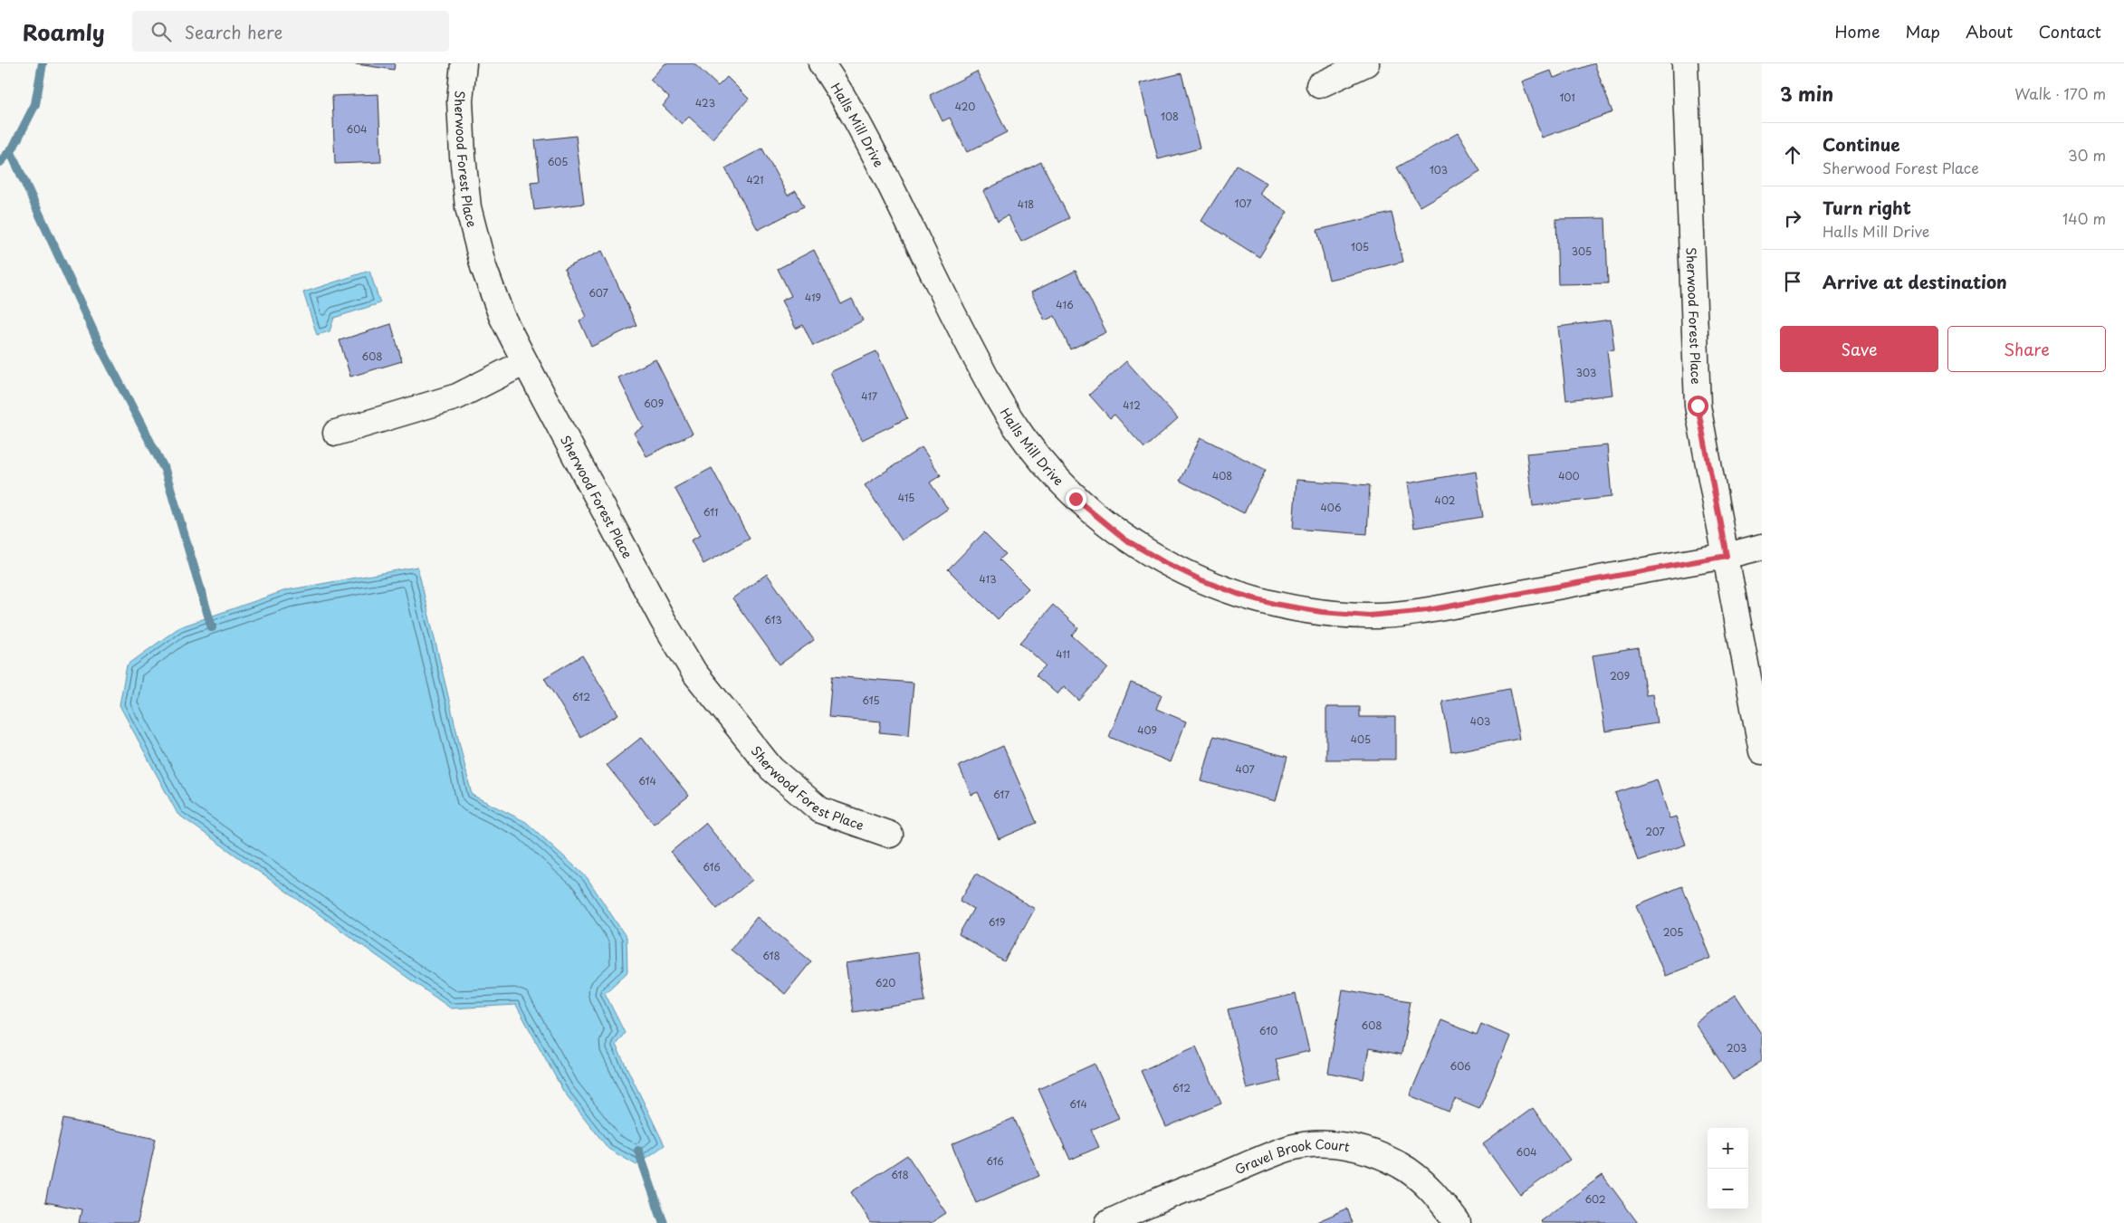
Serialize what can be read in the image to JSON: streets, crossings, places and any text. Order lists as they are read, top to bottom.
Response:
{
  "streets": {
    "street": ["Halls Mill Drive", "Sherwood Forest Place", "Gravel Brook Court"]
  },
  "crossings": [
    ["Halls Mill Drive", "Sherwood Forest Place"]
  ],
  "house_numbers": [
    "101",
    "423",
    "420",
    "108",
    "604",
    "605",
    "103",
    "421",
    "107",
    "418",
    "105",
    "305",
    "607",
    "419",
    "416",
    "608",
    "303",
    "417",
    "609",
    "412",
    "408",
    "400",
    "415",
    "402",
    "406",
    "611",
    "413",
    "613",
    "411",
    "209",
    "612",
    "615",
    "403",
    "409",
    "405",
    "407",
    "614",
    "617",
    "207",
    "616",
    "619",
    "205",
    "618",
    "620",
    "608",
    "610",
    "203",
    "606",
    "612",
    "614",
    "604",
    "616",
    "618",
    "602"
  ],
  "page": {
    "header": "Roamly",
    "search": "Search here",
    "nav": [
      "Home",
      "Map",
      "About",
      "Contact"
    ],
    "heading": ["3 min", "Walk · 170 m"],
    "list": [
      ["Continue", "Sherwood Forest Place", "30 m"],
      ["Turn right", "Halls Mill Drive", "140 m"],
      "Arrive at destination"
    ],
    "buttons": ["Save", "Share"],
    "map_buttons": ["+", "−"]
  }
}
